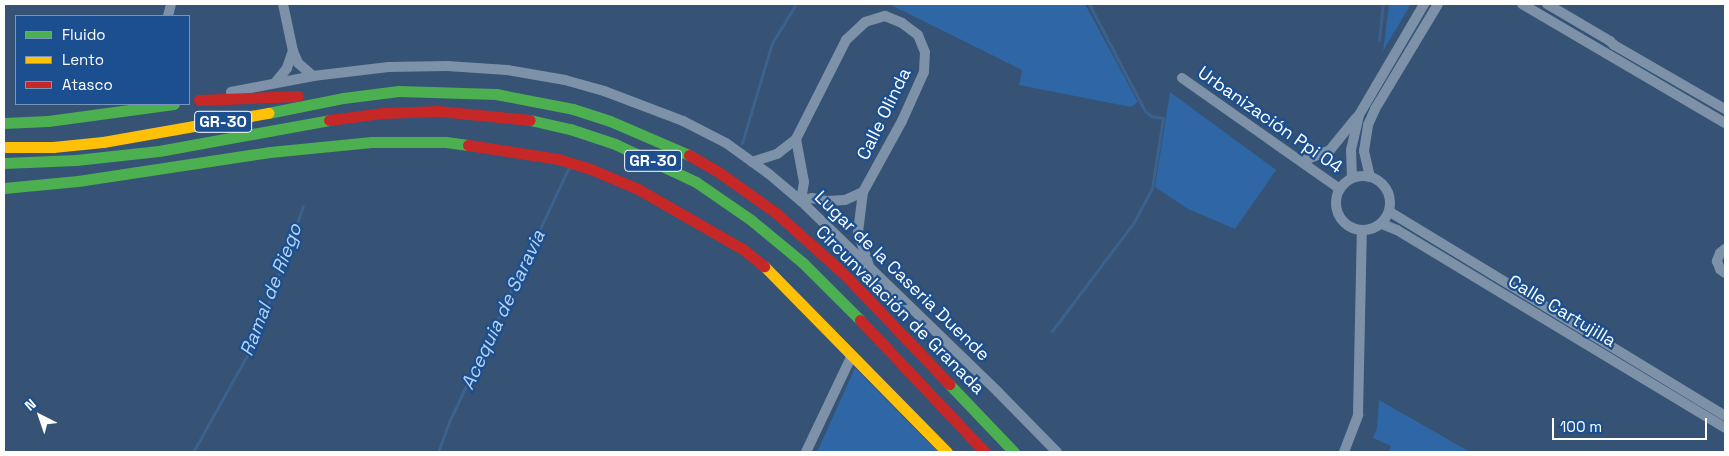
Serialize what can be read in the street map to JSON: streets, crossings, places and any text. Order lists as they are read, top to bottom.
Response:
{
  "streets": {
    "main road": ["GR-30", "Circunvalación de Granada"],
    "street": [
      "Calle Olinda",
      "Urbanización Ppi 04",
      "Lugar de la Caseria Duende",
      "Calle Cartujilla"
    ]
  },
  "crossings": [
    ["Calle Olinda", "Lugar de la Caseria Duende"],
    ["Urbanización Ppi 04", "Calle Cartujilla"]
  ],
  "water": ["Ramal de Riego", "Acequia de Saravia"],
  "legend": ["Fluido", "Lento", "Atasco"],
  "scale_bar": "100 m",
  "north": "top left"
}
